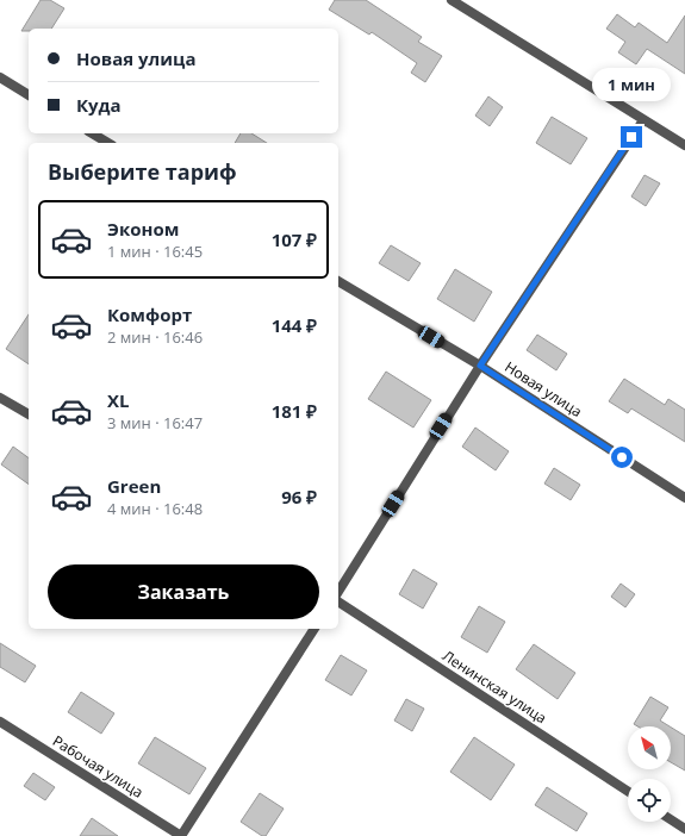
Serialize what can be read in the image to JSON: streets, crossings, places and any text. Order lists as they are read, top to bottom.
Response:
{
  "streets": {
    "street": ["Новая улица", "Ленинская улица", "Рабочая улица"]
  },
  "north": "top left",
  "page": {
    "banner": ["Новая улица", "Куда"],
    "bubble": "1 мин",
    "heading": "Выберите тариф",
    "list": [
      {
        "name": "Эконом",
        "note": "1 мин · 16:45",
        "value": "107 ₽"
      },
      {
        "name": "Комфорт",
        "note": "2 мин · 16:46",
        "value": "144 ₽"
      },
      {
        "name": "XL",
        "note": "3 мин · 16:47",
        "value": "181 ₽"
      },
      {
        "name": "Green",
        "note": "4 мин · 16:48",
        "value": "96 ₽"
      }
    ],
    "buttons": "Заказать"
  }
}
